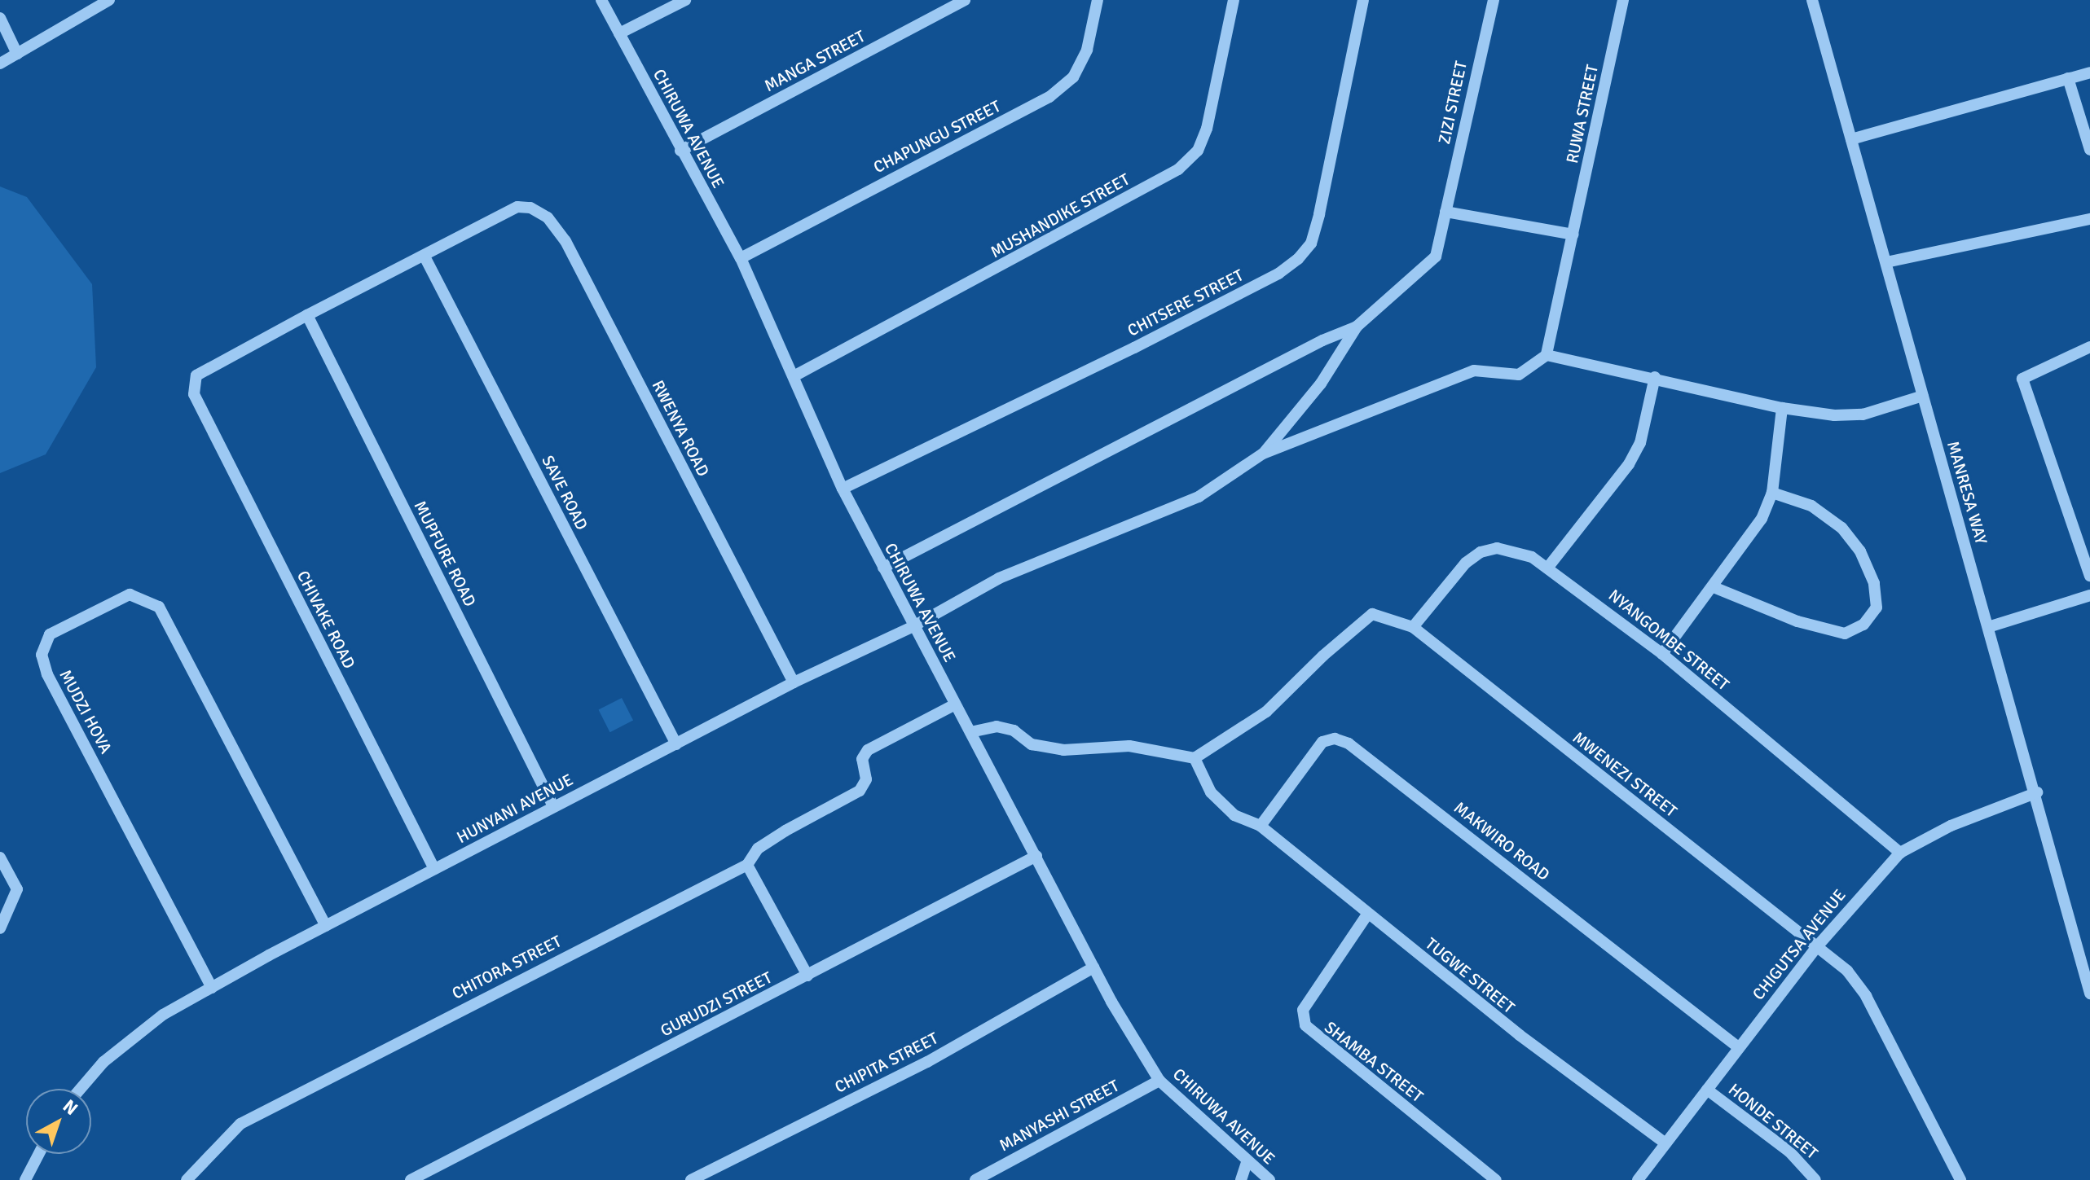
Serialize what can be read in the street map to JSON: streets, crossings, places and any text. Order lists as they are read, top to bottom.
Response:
{
  "streets": {
    "street": [
      "MANGA STREET",
      "ZIZI STREET",
      "RUWA STREET",
      "CHIRUWA AVENUE",
      "CHAPUNGU STREET",
      "MUSHANDIKE STREET",
      "CHITSERE STREET",
      "RWENYA ROAD",
      "SAVE ROAD",
      "MANRESA WAY",
      "MUPFURE ROAD",
      "CHIVAKE ROAD",
      "NYANGOMBE STREET",
      "MUDZI HOVA",
      "MWENEZI STREET",
      "HUNYANI AVENUE",
      "MAKWIRO ROAD",
      "CHIGUTSA AVENUE",
      "CHITORA STREET",
      "TUGWE STREET",
      "GURUDZI STREET",
      "SHAMBA STREET",
      "CHIPITA STREET",
      "MANYASHI STREET",
      "HONDE STREET"
    ]
  },
  "crossings": [
    ["MANGA STREET", "CHIRUWA AVENUE"],
    ["CHIRUWA AVENUE", "CHAPUNGU STREET"],
    ["CHIRUWA AVENUE", "MUSHANDIKE STREET"],
    ["CHIRUWA AVENUE", "CHITSERE STREET"],
    ["CHIRUWA AVENUE", "HUNYANI AVENUE"],
    ["CHIRUWA AVENUE", "GURUDZI STREET"],
    ["CHIRUWA AVENUE", "CHIPITA STREET"],
    ["CHIRUWA AVENUE", "MANYASHI STREET"],
    ["RWENYA ROAD", "SAVE ROAD"],
    ["RWENYA ROAD", "HUNYANI AVENUE"],
    ["SAVE ROAD", "HUNYANI AVENUE"],
    ["MANRESA WAY", "CHIGUTSA AVENUE"],
    ["MUPFURE ROAD", "CHIVAKE ROAD"],
    ["MUPFURE ROAD", "HUNYANI AVENUE"],
    ["CHIVAKE ROAD", "HUNYANI AVENUE"],
    ["NYANGOMBE STREET", "MWENEZI STREET"],
    ["NYANGOMBE STREET", "CHIGUTSA AVENUE"],
    ["MUDZI HOVA", "HUNYANI AVENUE"],
    ["MWENEZI STREET", "CHIGUTSA AVENUE"],
    ["MAKWIRO ROAD", "CHIGUTSA AVENUE"],
    ["MAKWIRO ROAD", "TUGWE STREET"],
    ["CHIGUTSA AVENUE", "TUGWE STREET"],
    ["CHIGUTSA AVENUE", "HONDE STREET"],
    ["TUGWE STREET", "SHAMBA STREET"]
  ],
  "north": "top right"
}
